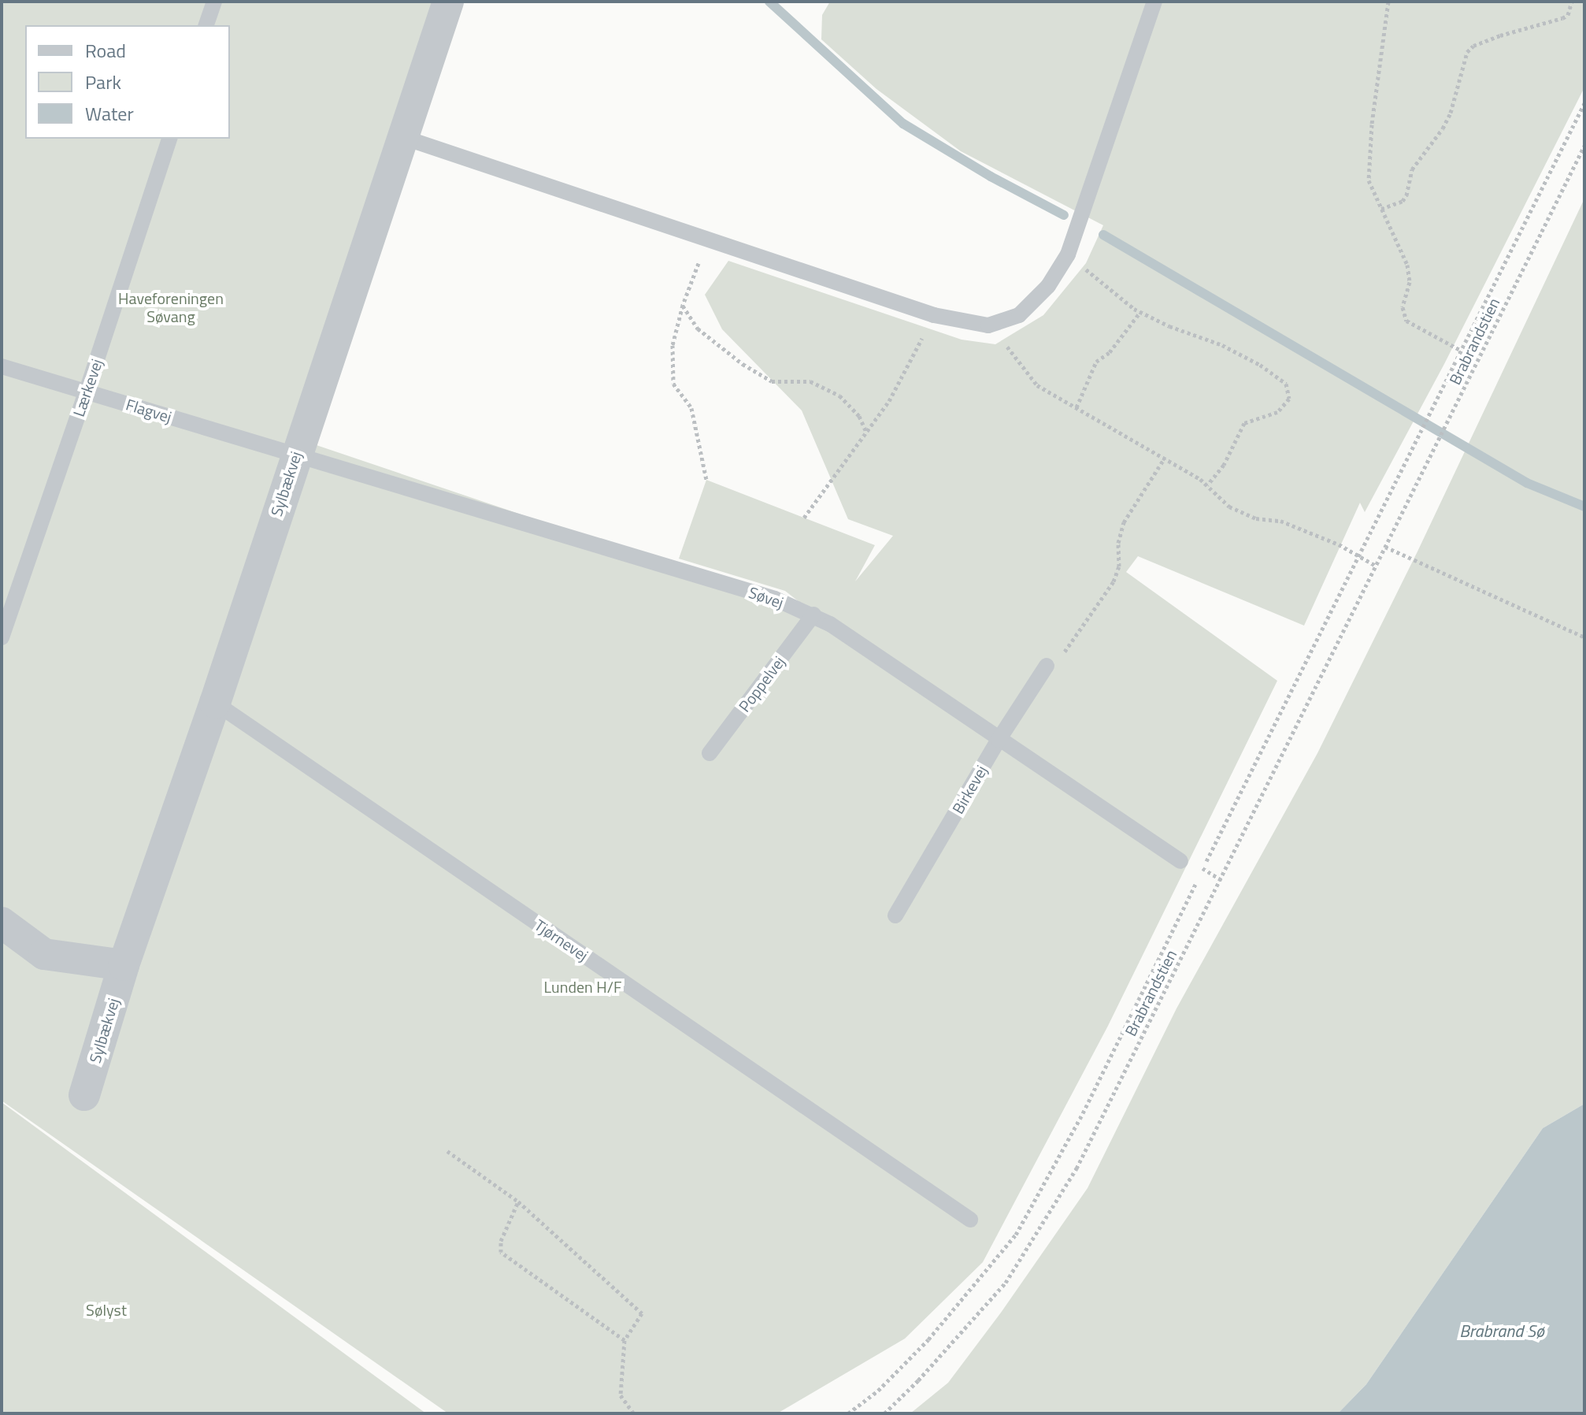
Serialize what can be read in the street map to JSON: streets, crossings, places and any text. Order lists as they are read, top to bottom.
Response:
{
  "streets": {
    "street": ["Sylbækvej"],
    "lane": [
      "Lærkevej",
      "Flagvej",
      "Søvej",
      "Poppelvej",
      "Birkevej",
      "Tjørnevej"
    ],
    "path": ["Brabrandstien"]
  },
  "crossings": [
    ["Lærkevej", "Flagvej"],
    ["Flagvej", "Sylbækvej"],
    ["Flagvej", "Søvej"],
    ["Sylbækvej", "Søvej"],
    ["Sylbækvej", "Tjørnevej"],
    ["Søvej", "Poppelvej"],
    ["Søvej", "Birkevej"]
  ],
  "water": ["Brabrand Sø"],
  "parks": ["Haveforeningen Søvang", "Lunden H/F", "Sølyst"],
  "legend": ["Road", "Park", "Water"]
}
